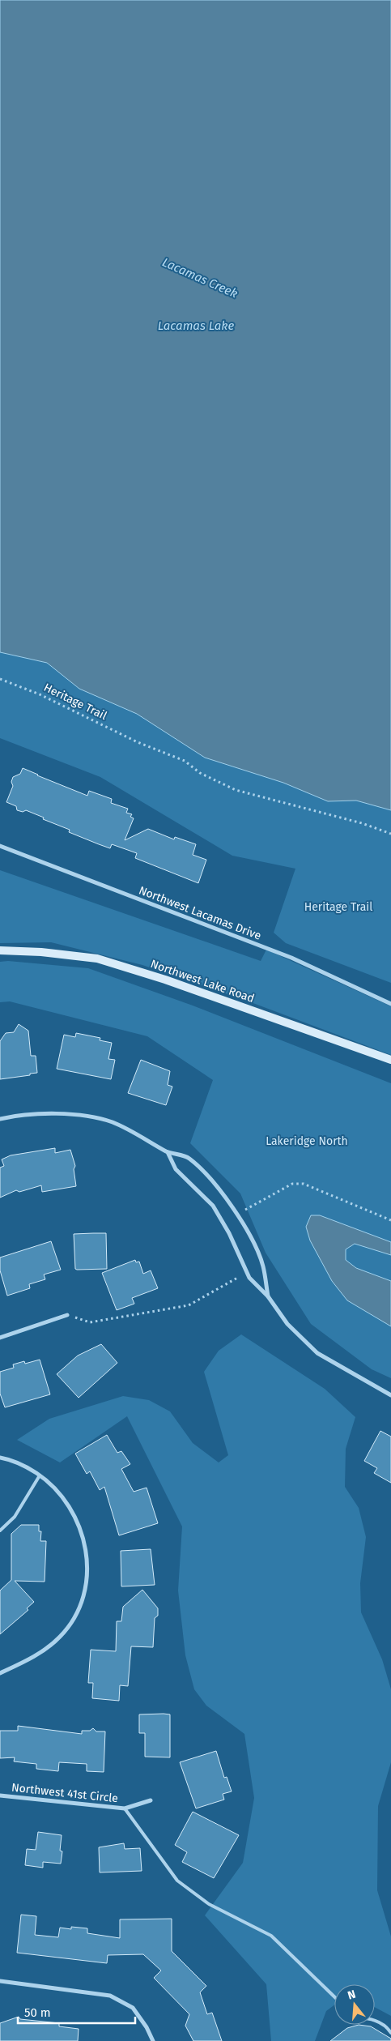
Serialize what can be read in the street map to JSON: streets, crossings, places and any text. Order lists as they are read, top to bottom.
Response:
{
  "streets": {
    "main road": ["Northwest Lake Road"],
    "street": ["Northwest Lacamas Drive", "Northwest 41st Circle"],
    "path": ["Heritage Trail"]
  },
  "water": ["Lacamas Creek", "Lacamas Lake"],
  "parks": ["Heritage Trail", "Lakeridge North"],
  "scale_bar": "50 m",
  "north": "top"
}
